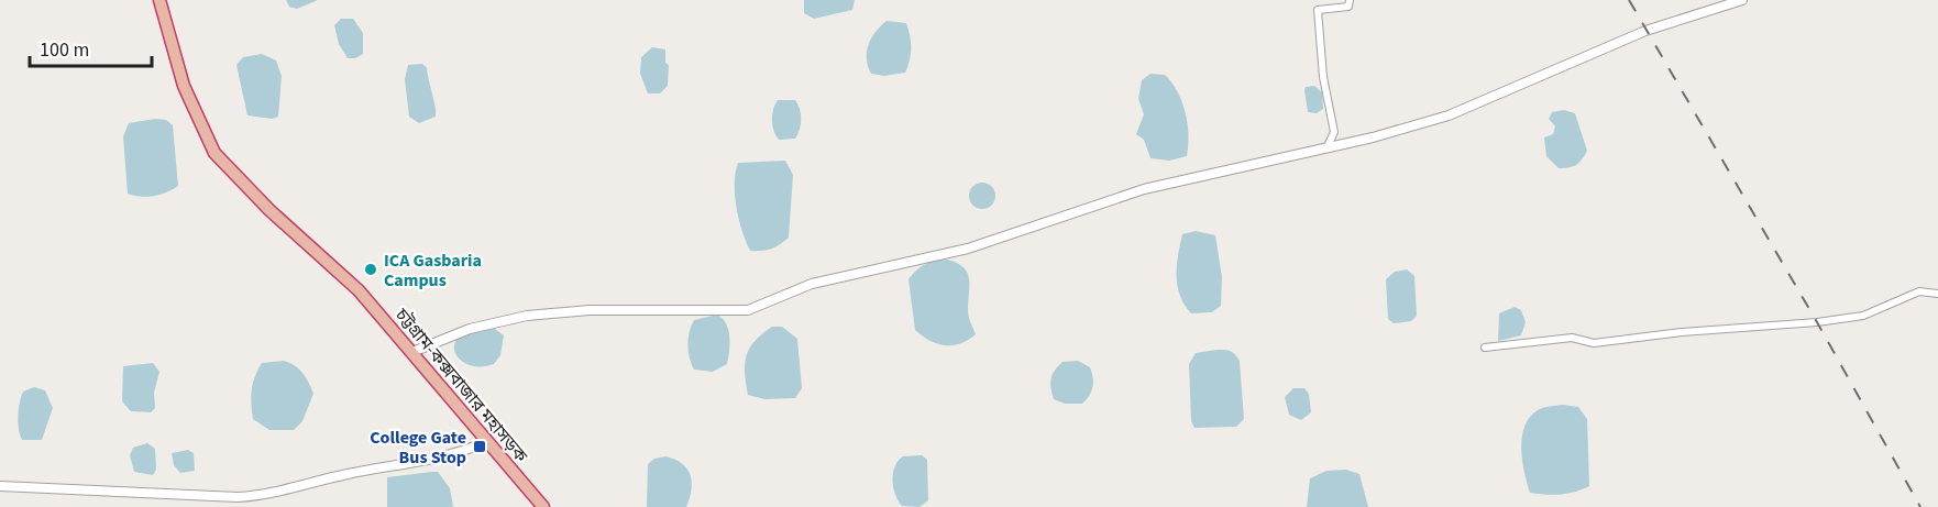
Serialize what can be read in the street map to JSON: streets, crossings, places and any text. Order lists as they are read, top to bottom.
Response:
{
  "streets": {
    "highway": ["চট্টগ্রাম-কক্সবাজার মহাসড়ক"]
  },
  "places": {
    "other": ["ICA Gasbaria Campus"],
    "transit": ["College Gate Bus Stop"]
  },
  "scale_bar": "100 m"
}
